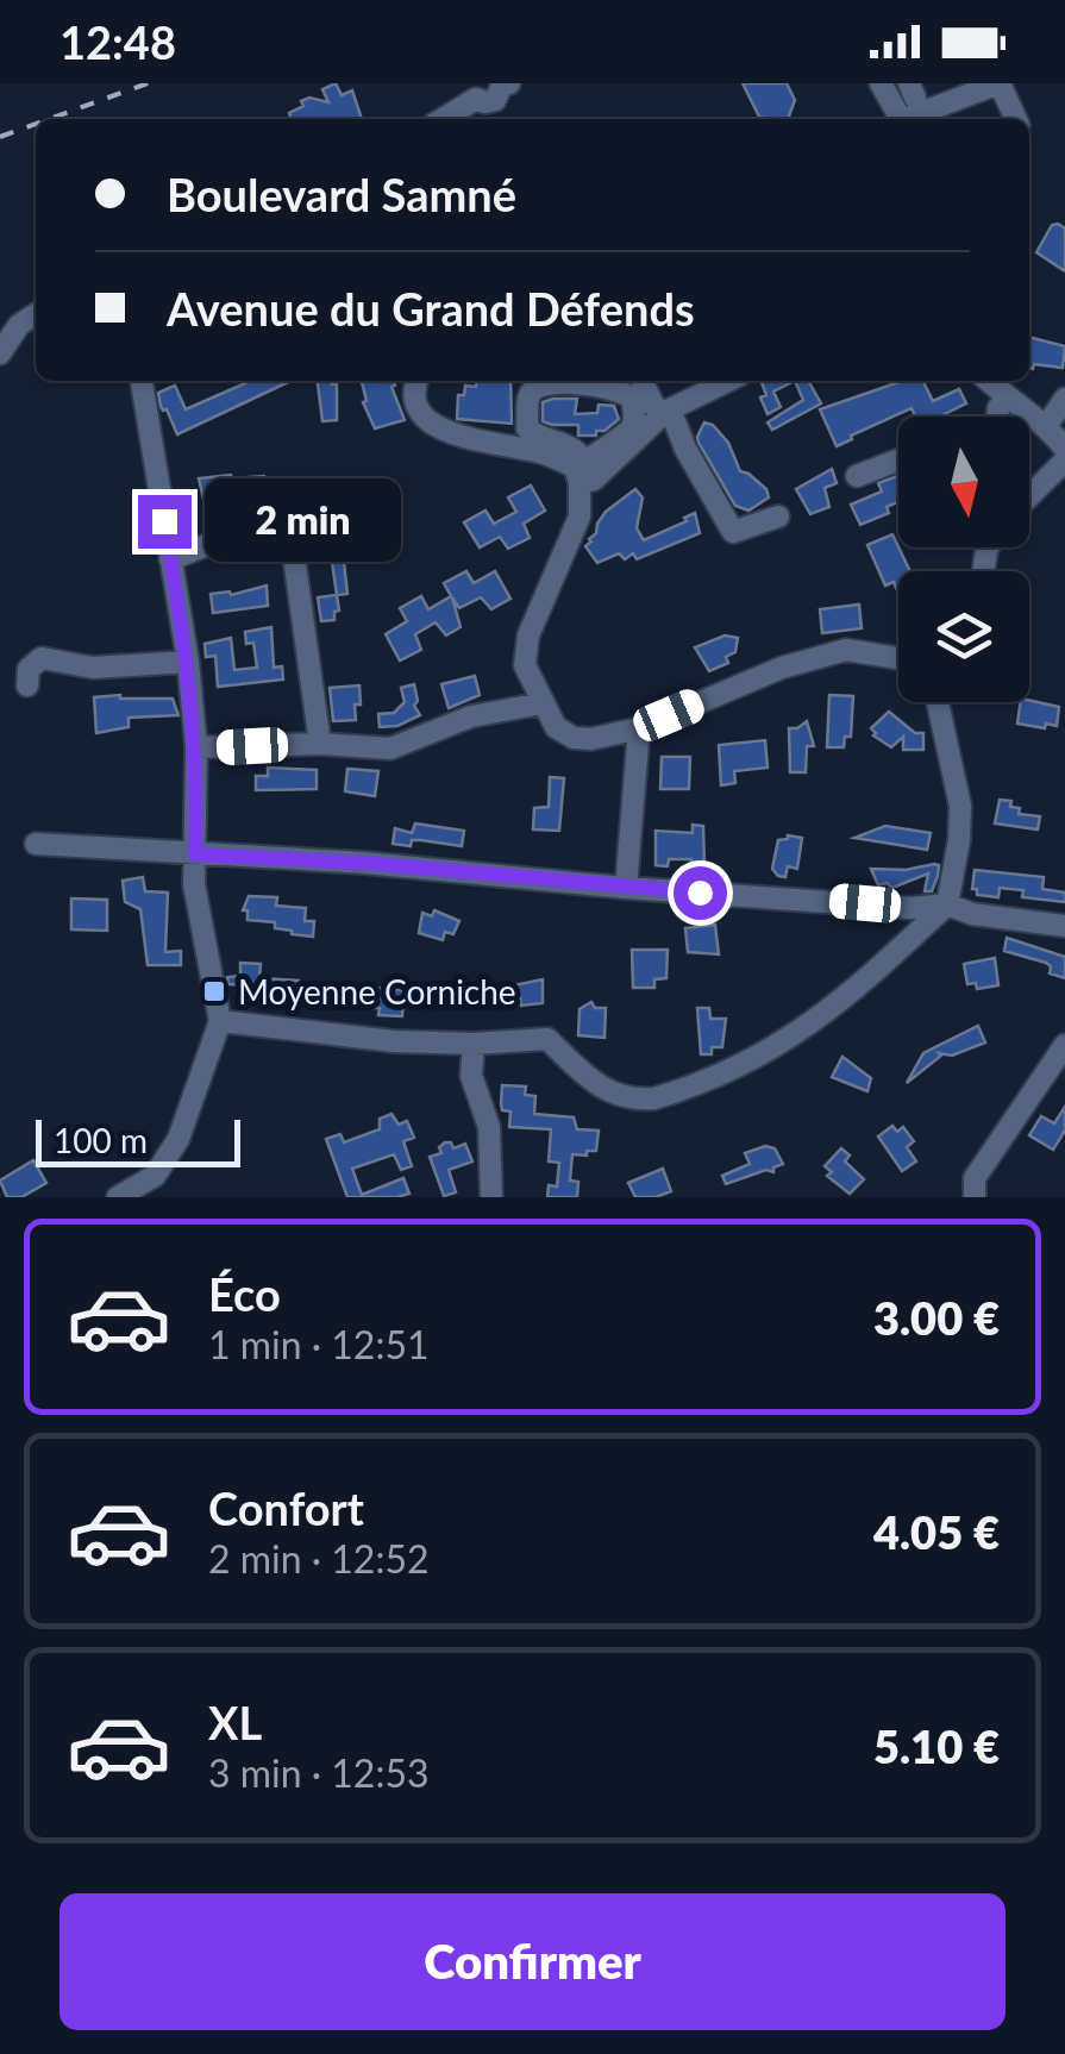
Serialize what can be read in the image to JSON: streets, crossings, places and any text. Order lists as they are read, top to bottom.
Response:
{
  "places": {
    "transit": ["Moyenne Corniche"]
  },
  "scale_bar": "100 m",
  "north": "bottom",
  "page": {
    "status": "12:48",
    "banner": ["Boulevard Samné", "Avenue du Grand Défends"],
    "bubble": "2 min",
    "scale": "100 m",
    "list": [
      {
        "name": "Éco",
        "note": "1 min · 12:51",
        "value": "3.00 €"
      },
      {
        "name": "Confort",
        "note": "2 min · 12:52",
        "value": "4.05 €"
      },
      {
        "name": "XL",
        "note": "3 min · 12:53",
        "value": "5.10 €"
      }
    ],
    "buttons": "Confirmer"
  }
}
